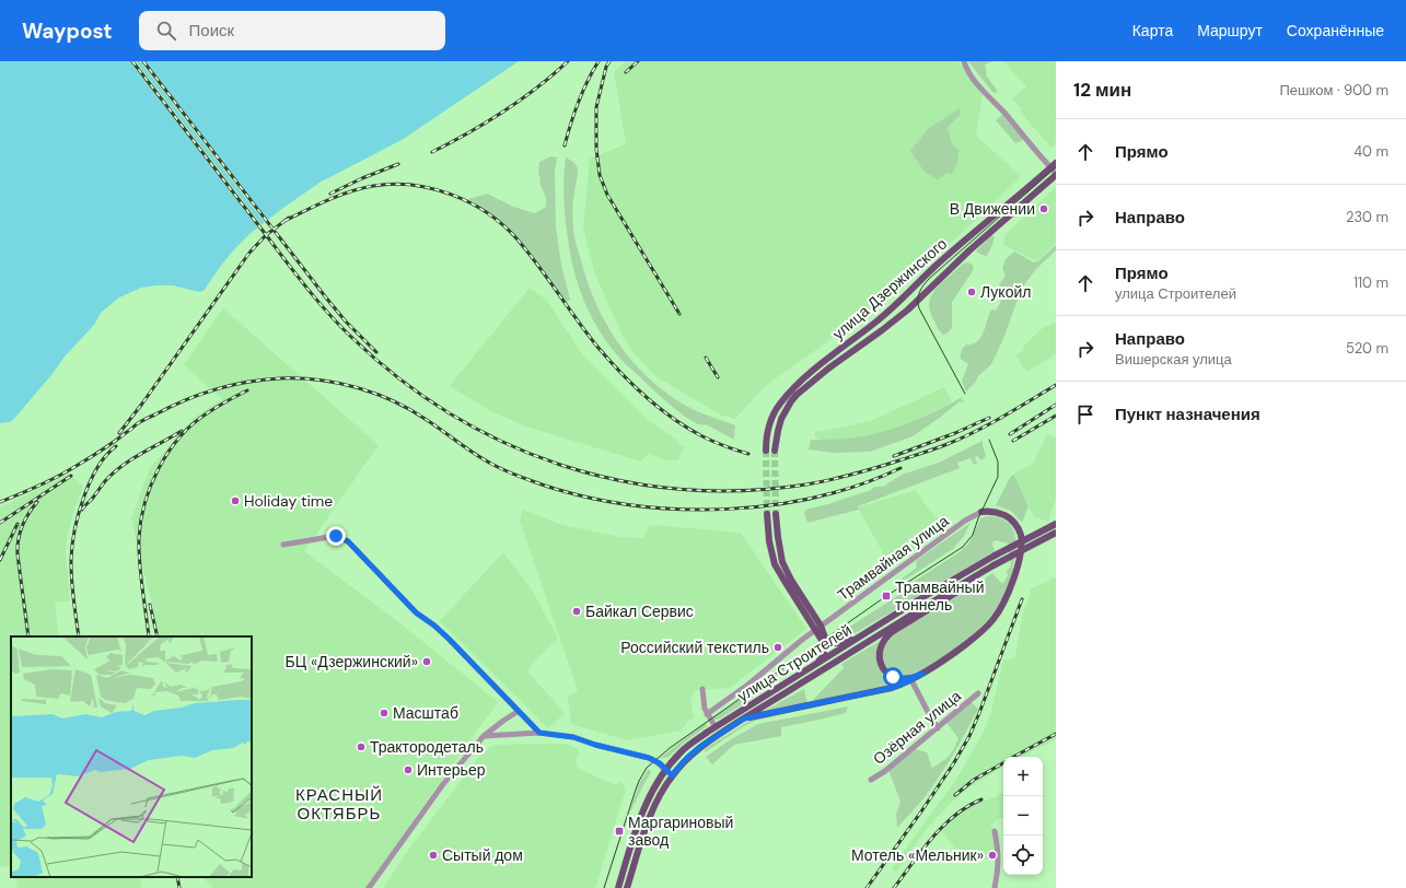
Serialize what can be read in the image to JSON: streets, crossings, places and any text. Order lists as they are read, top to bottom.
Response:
{
  "streets": {
    "main road": ["улица Дзержинского", "улица Строителей"],
    "street": ["Трамвайная улица", "Озёрная улица"]
  },
  "districts": ["КРАСНЫЙ ОКТЯБРЬ"],
  "places": {
    "other": [
      "В Движении",
      "Лукойл",
      "Holiday time",
      "Байкал Сервис",
      "Российский текстиль",
      "БЦ «Дзержинский»",
      "Масштаб",
      "Трактородеталь",
      "Интерьер",
      "Сытый дом",
      "Мотель «Мельник»"
    ],
    "transit": ["Трамвайный тоннель", "Маргариновый завод"]
  },
  "page": {
    "header": "Waypost",
    "search": "Поиск",
    "nav": ["Карта", "Маршрут", "Сохранённые"],
    "heading": ["12 мин", "Пешком · 900 m"],
    "list": [
      ["Прямо", "40 m"],
      ["Направо", "230 m"],
      ["Прямо", "улица Строителей", "110 m"],
      ["Направо", "Вишерская улица", "520 m"],
      "Пункт назначения"
    ],
    "map_buttons": ["+", "−"]
  }
}
